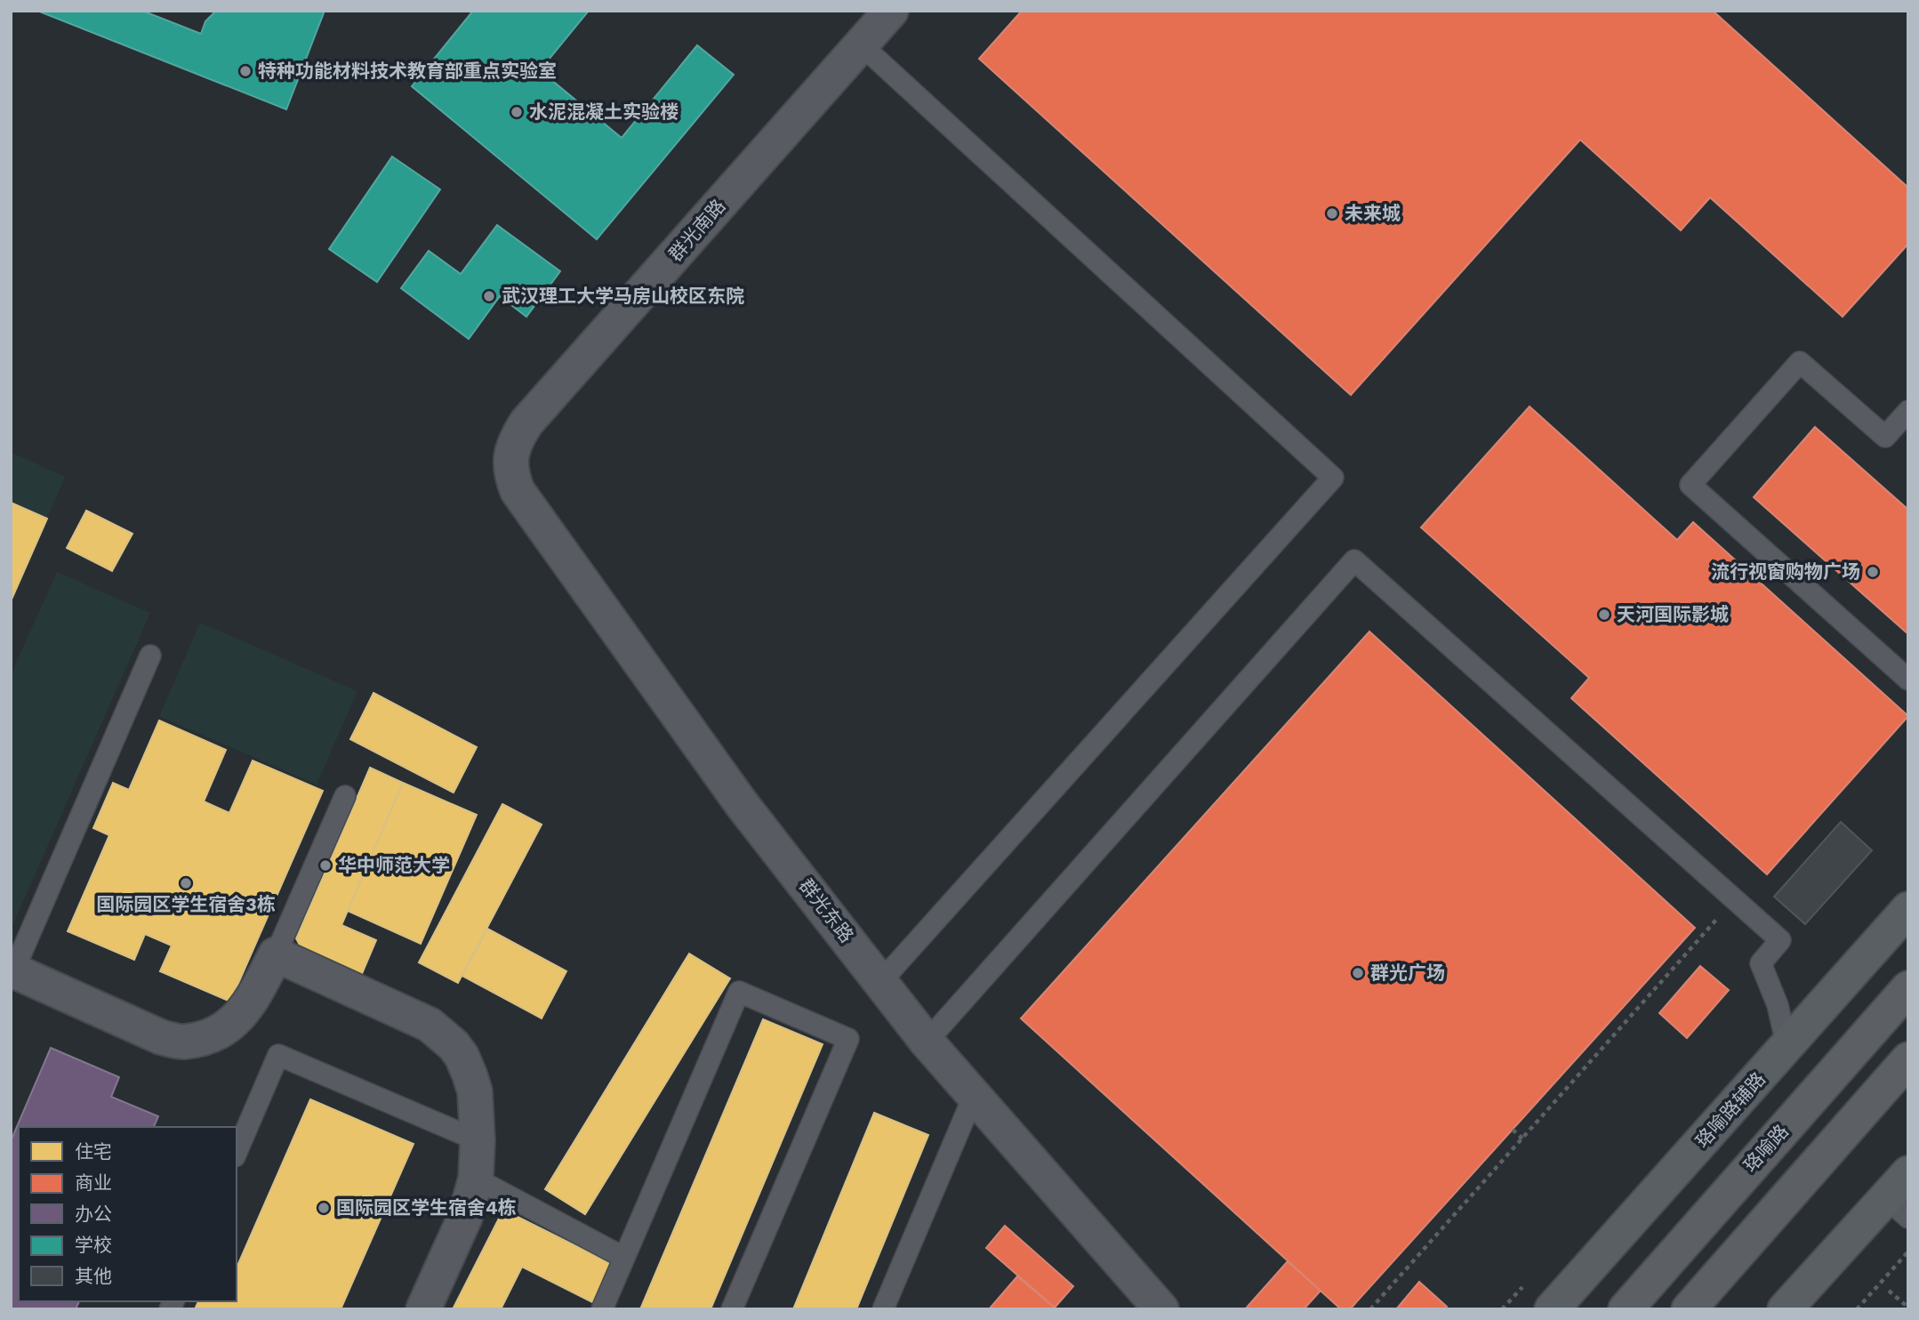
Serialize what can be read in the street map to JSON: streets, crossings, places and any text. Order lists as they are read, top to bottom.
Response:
{
  "streets": {
    "highway": ["珞喻路"],
    "main road": ["珞喻路辅路"],
    "street": ["群光南路", "群光东路"]
  },
  "crossings": [
    ["群光南路", "群光东路"]
  ],
  "places": [
    "特种功能材料技术教育部重点实验室",
    "水泥混凝土实验楼",
    "未来城",
    "武汉理工大学马房山校区东院",
    "流行视窗购物广场",
    "天河国际影城",
    "华中师范大学",
    "国际园区学生宿舍3栋",
    "群光广场",
    "国际园区学生宿舍4栋"
  ],
  "legend": [
    "住宅",
    "商业",
    "办公",
    "学校",
    "其他"
  ]
}
